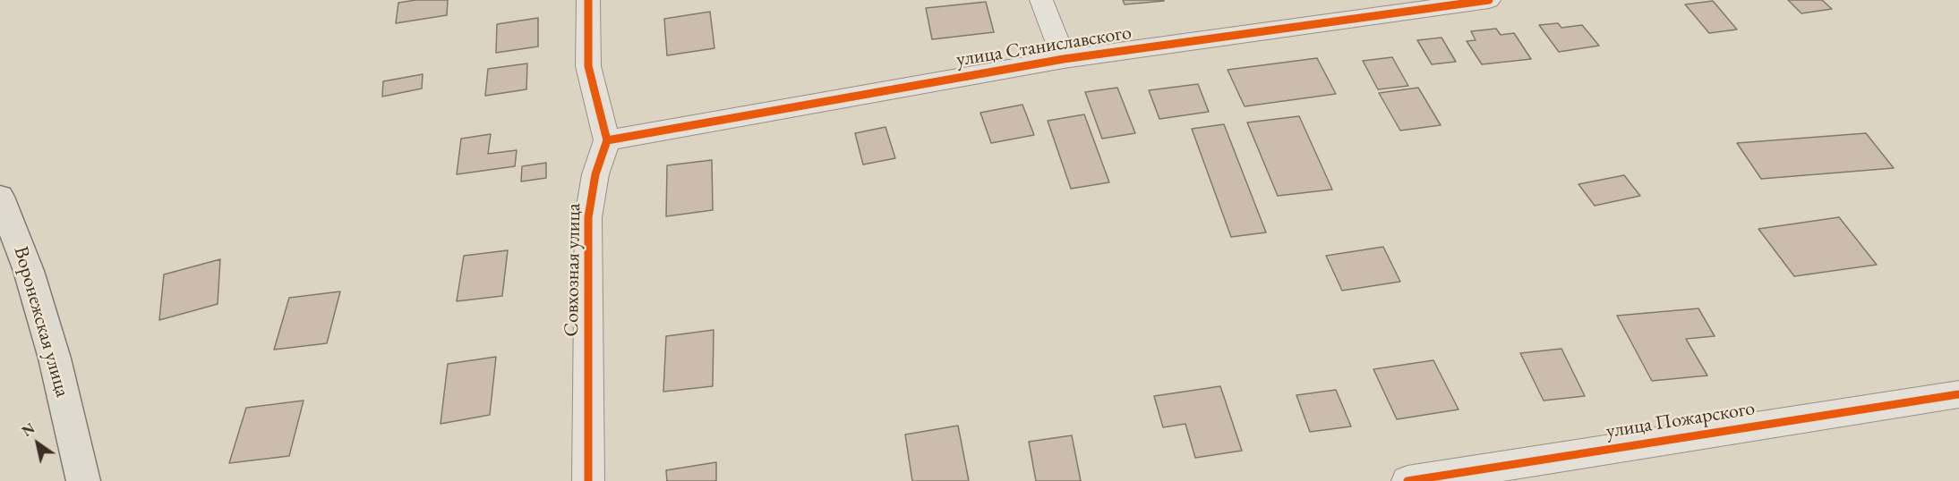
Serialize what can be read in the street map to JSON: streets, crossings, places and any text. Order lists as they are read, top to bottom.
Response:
{
  "streets": {
    "highway": ["Воронежская улица"],
    "street": ["улица Станиславского", "Совхозная улица", "улица Пожарского"]
  },
  "crossings": [
    ["улица Станиславского", "Совхозная улица"]
  ],
  "north": "top left"
}
